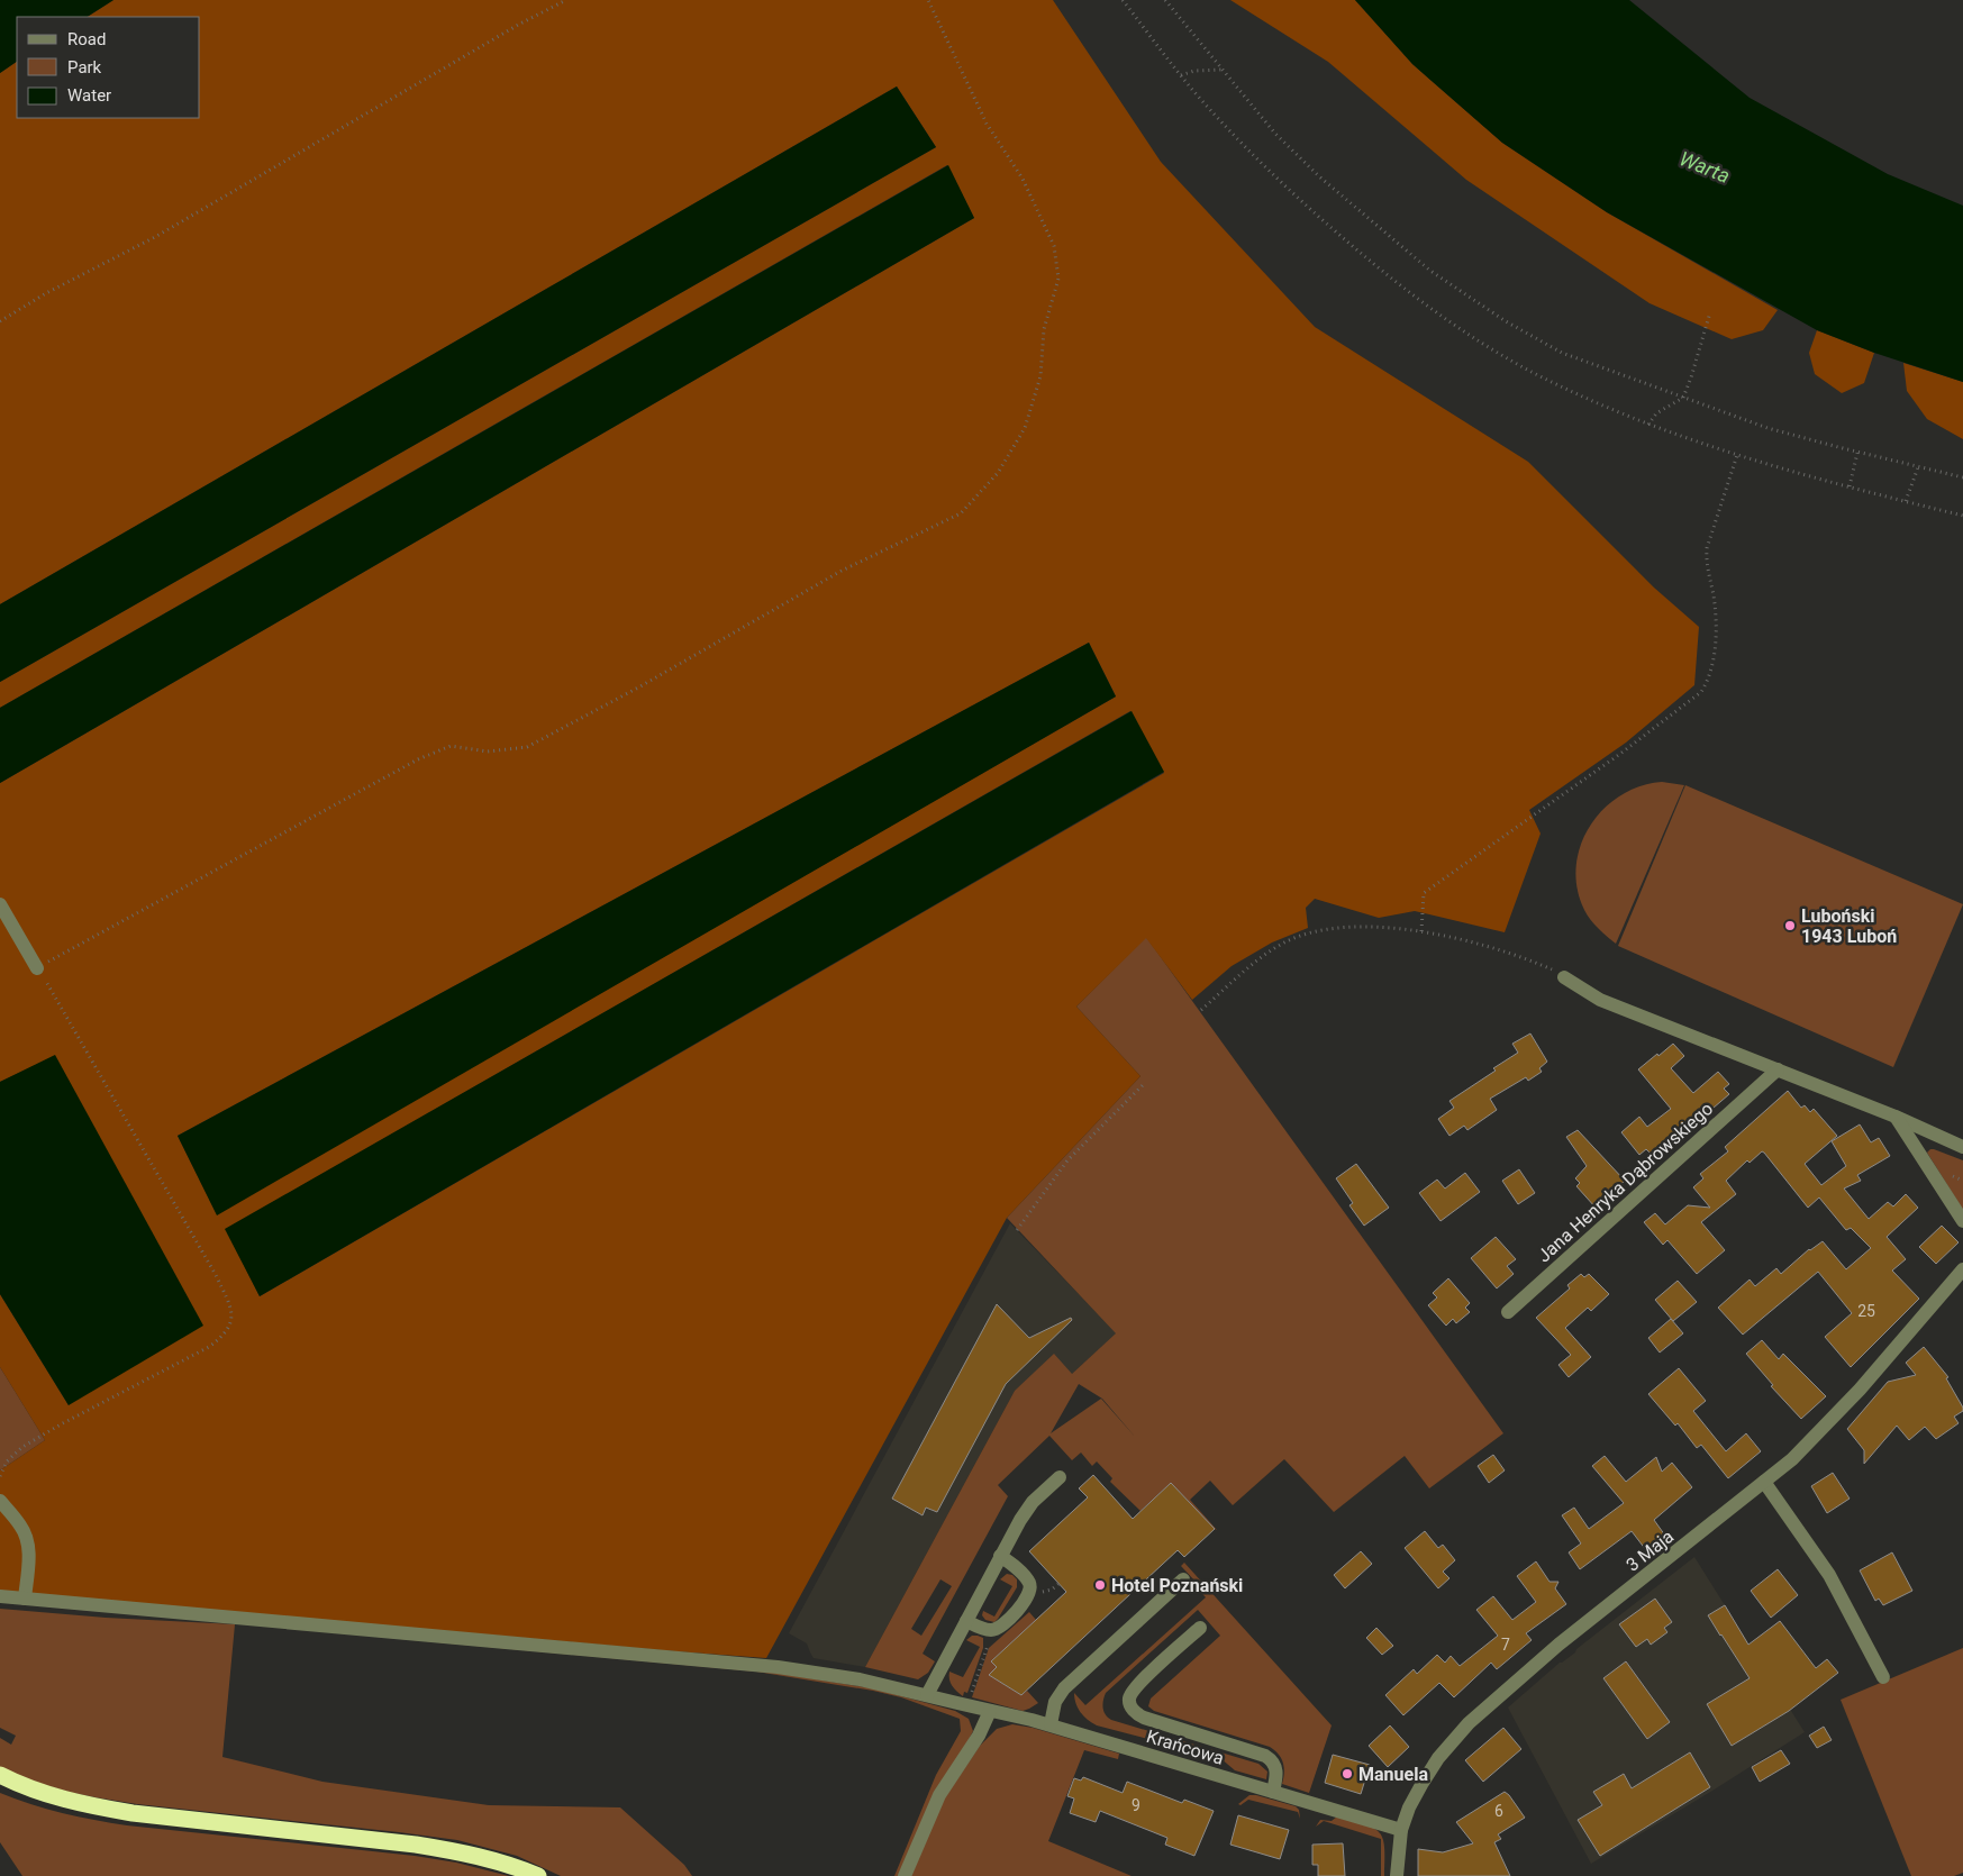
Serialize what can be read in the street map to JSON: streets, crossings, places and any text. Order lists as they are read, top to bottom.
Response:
{
  "streets": {
    "street": ["Jana Henryka Dąbrowskiego", "3 Maja", "Krańcowa"]
  },
  "crossings": [
    ["3 Maja", "Krańcowa"]
  ],
  "water": ["Warta"],
  "places": ["Luboński 1943 Luboń", "Hotel Poznański", "Manuela"],
  "house_numbers": [
    "25",
    "7",
    "9",
    "6"
  ],
  "legend": ["Road", "Park", "Water"]
}
